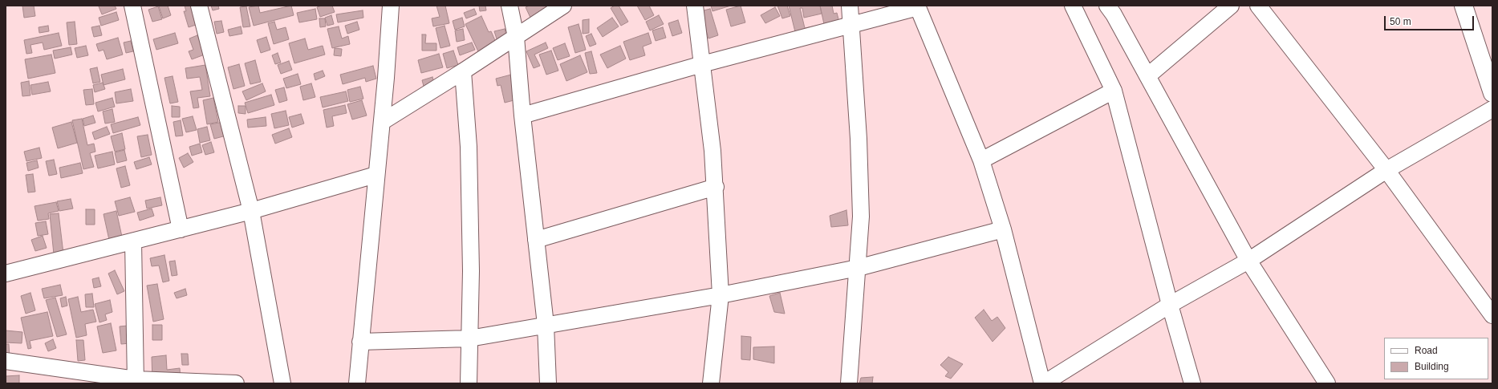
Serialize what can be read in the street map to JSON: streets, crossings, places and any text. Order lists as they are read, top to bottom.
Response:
{
  "legend": ["Road", "Building"],
  "scale_bar": "50 m"
}
